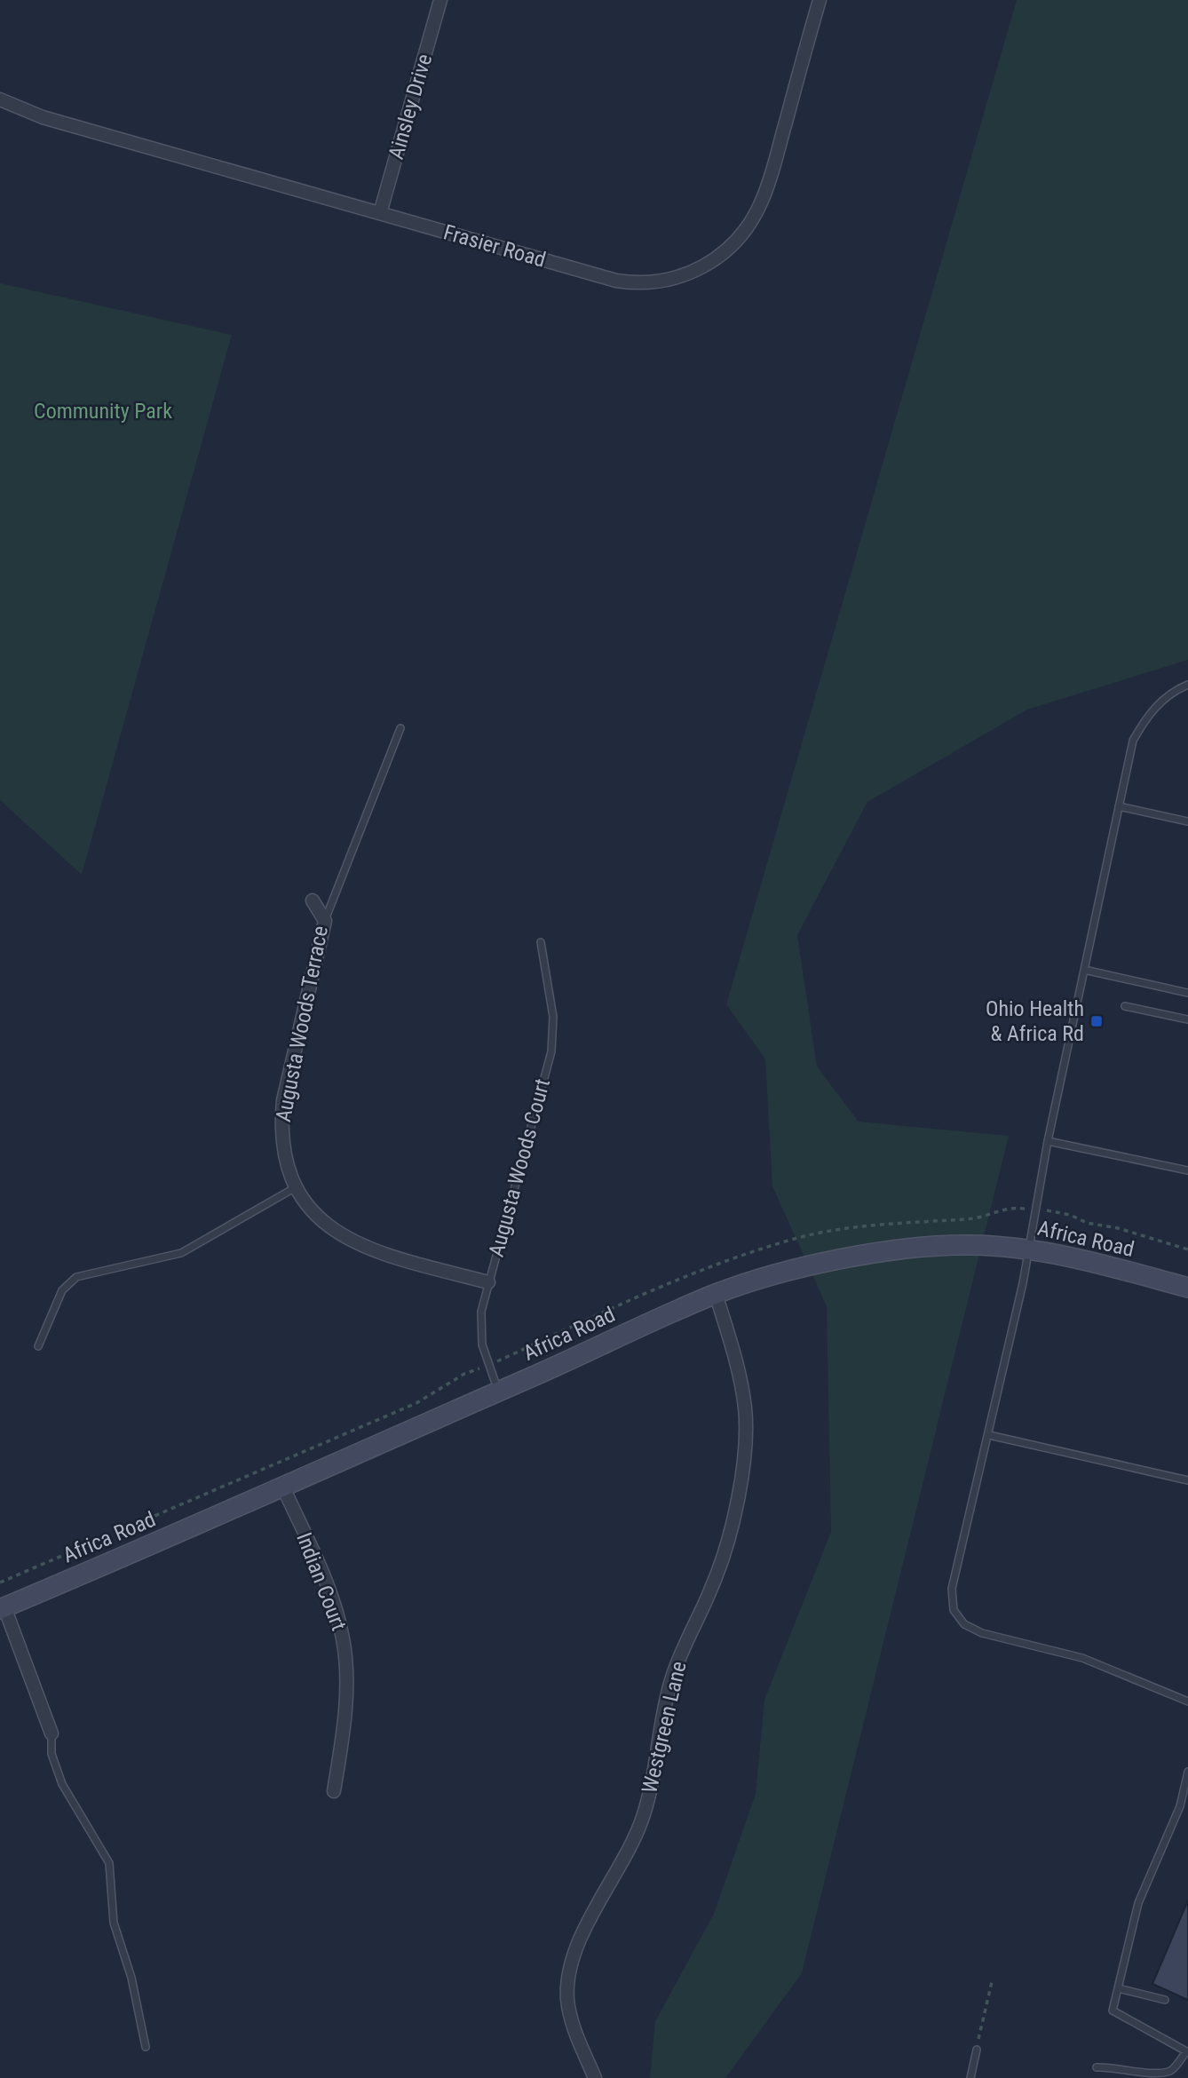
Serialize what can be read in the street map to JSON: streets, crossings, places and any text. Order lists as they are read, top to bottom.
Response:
{
  "streets": {
    "street": [
      "Ainsley Drive",
      "Frasier Road",
      "Augusta Woods Terrace",
      "Africa Road",
      "Indian Court",
      "Westgreen Lane"
    ],
    "lane": ["Augusta Woods Court"]
  },
  "crossings": [
    ["Ainsley Drive", "Frasier Road"],
    ["Augusta Woods Terrace", "Augusta Woods Court"],
    ["Augusta Woods Court", "Africa Road"],
    ["Africa Road", "Indian Court"],
    ["Africa Road", "Westgreen Lane"]
  ],
  "parks": ["Community Park"],
  "places": {
    "transit": ["Ohio Health & Africa Rd"]
  }
}
